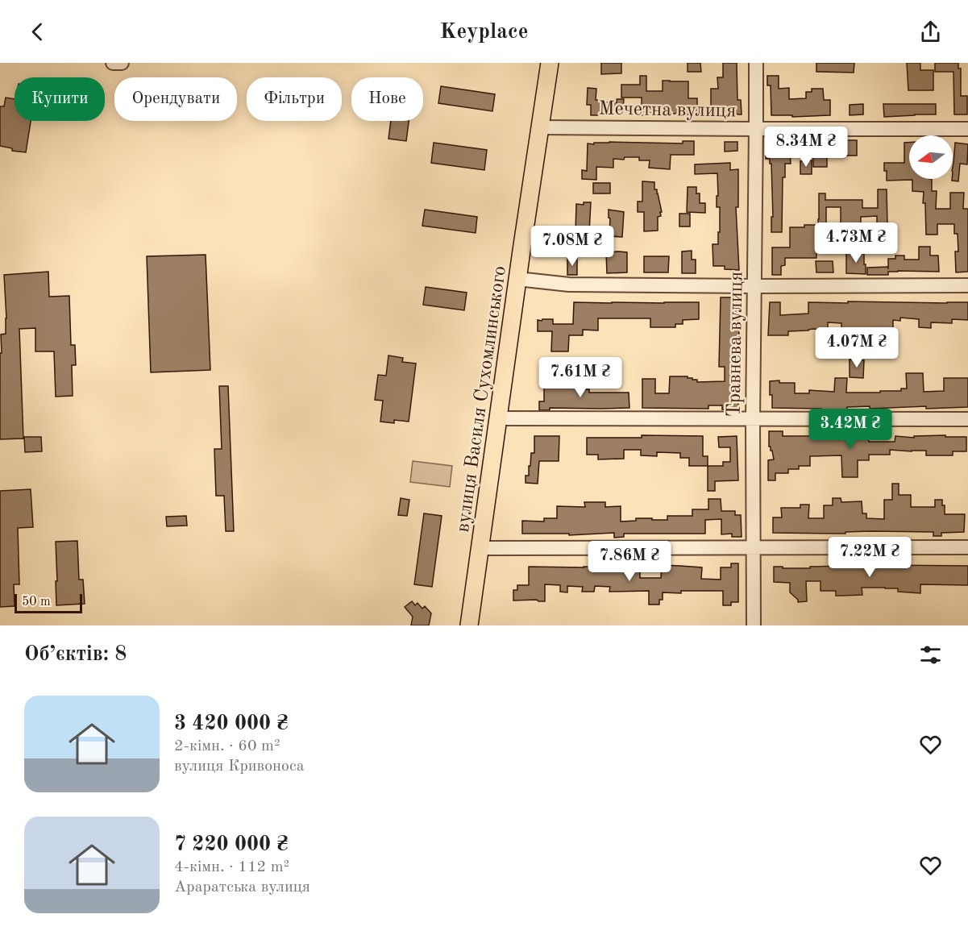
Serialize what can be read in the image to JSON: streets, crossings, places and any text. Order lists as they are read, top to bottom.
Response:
{
  "streets": {
    "main road": ["вулиця Василя Сухомлинського"],
    "street": ["Мечетна вулиця", "Травнева вулиця"]
  },
  "crossings": [
    ["Мечетна вулиця", "Травнева вулиця"],
    ["Мечетна вулиця", "вулиця Василя Сухомлинського"]
  ],
  "scale_bar": "50 m",
  "north": "left",
  "page": {
    "header": "Keyplace",
    "chip": [
      "Купити",
      "Орендувати",
      "Фільтри",
      "Нове"
    ],
    "price": [
      "8.34M ₴",
      "4.73M ₴",
      "7.08M ₴",
      "4.07M ₴",
      "7.61M ₴",
      "3.42M ₴",
      "7.22M ₴",
      "7.86M ₴"
    ],
    "scale": "50 m",
    "heading": "Об’єктів: 8",
    "list": [
      {
        "name": "3 420 000 ₴",
        "note": "2-кімн. · 60 m² · вулиця Кривоноса"
      },
      {
        "name": "7 220 000 ₴",
        "note": "4-кімн. · 112 m² · Араратська вулиця"
      }
    ]
  }
}
